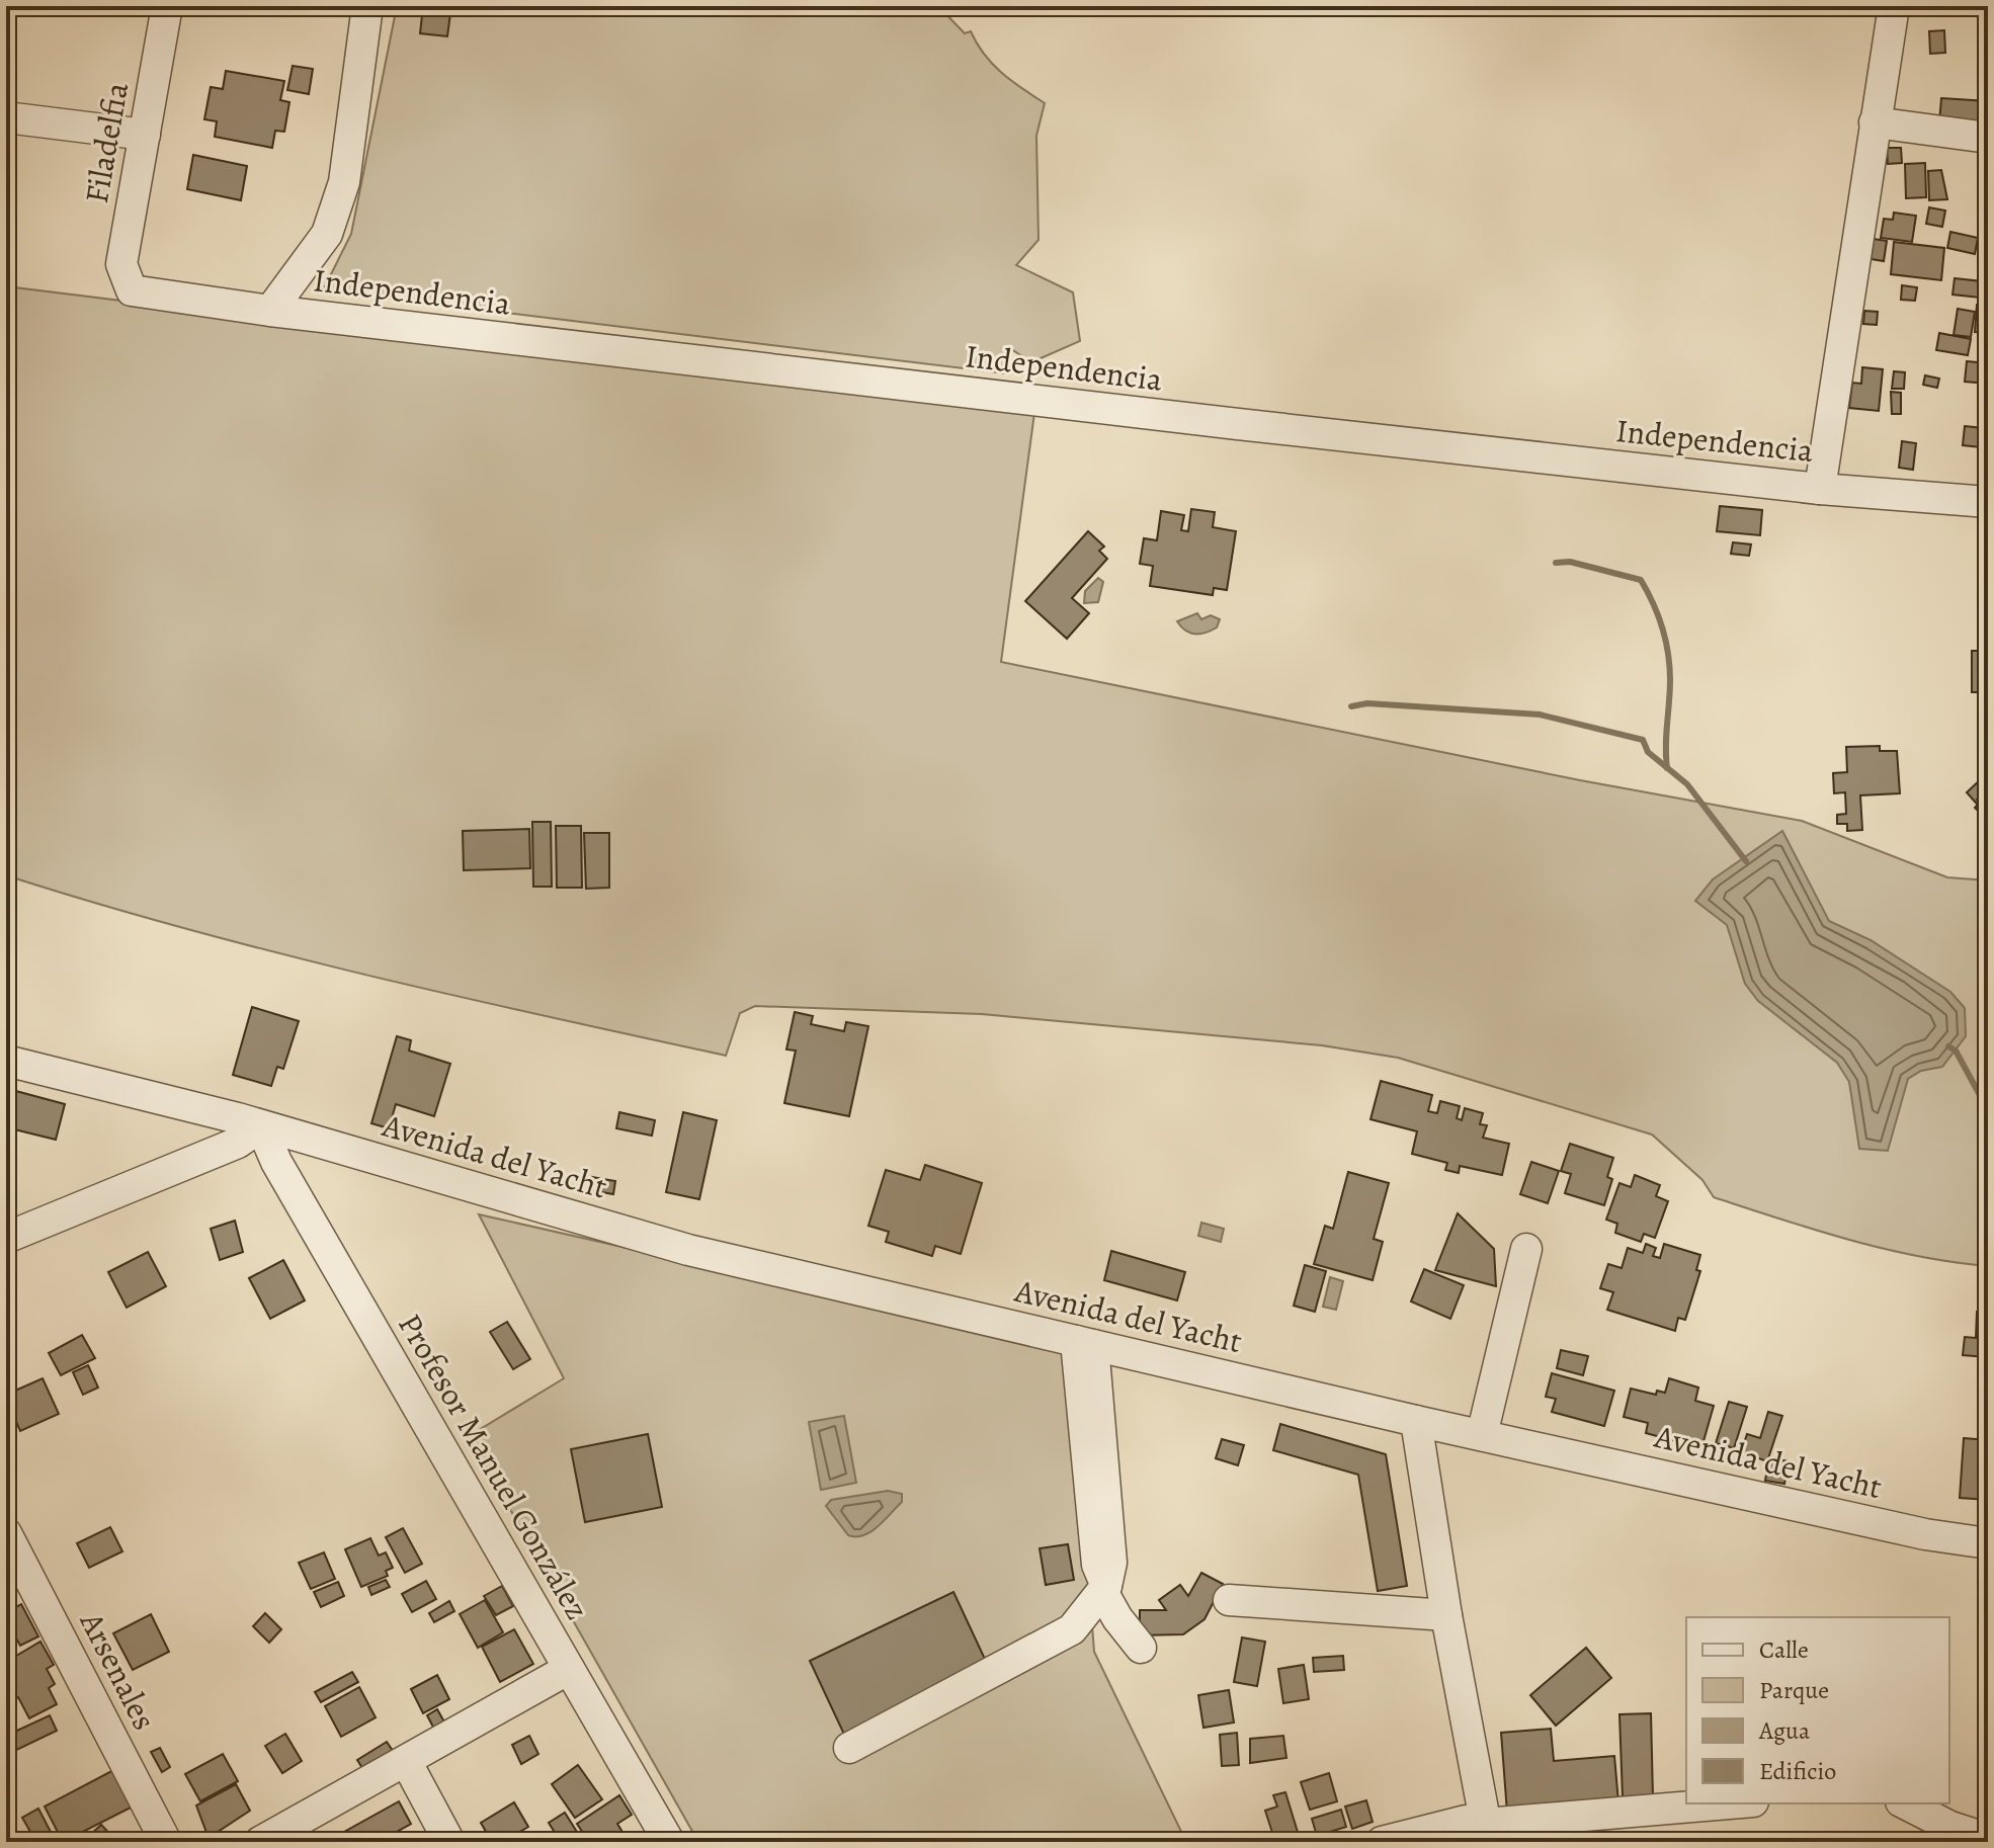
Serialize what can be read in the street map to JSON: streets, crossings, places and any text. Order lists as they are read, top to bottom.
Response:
{
  "streets": {
    "street": [
      "Filadelfia",
      "Independencia",
      "Avenida del Yacht",
      "Profesor Manuel González",
      "Arsenales"
    ]
  },
  "crossings": [
    ["Filadelfia", "Independencia"],
    ["Avenida del Yacht", "Profesor Manuel González"]
  ],
  "legend": [
    "Calle",
    "Parque",
    "Agua",
    "Edificio"
  ]
}
